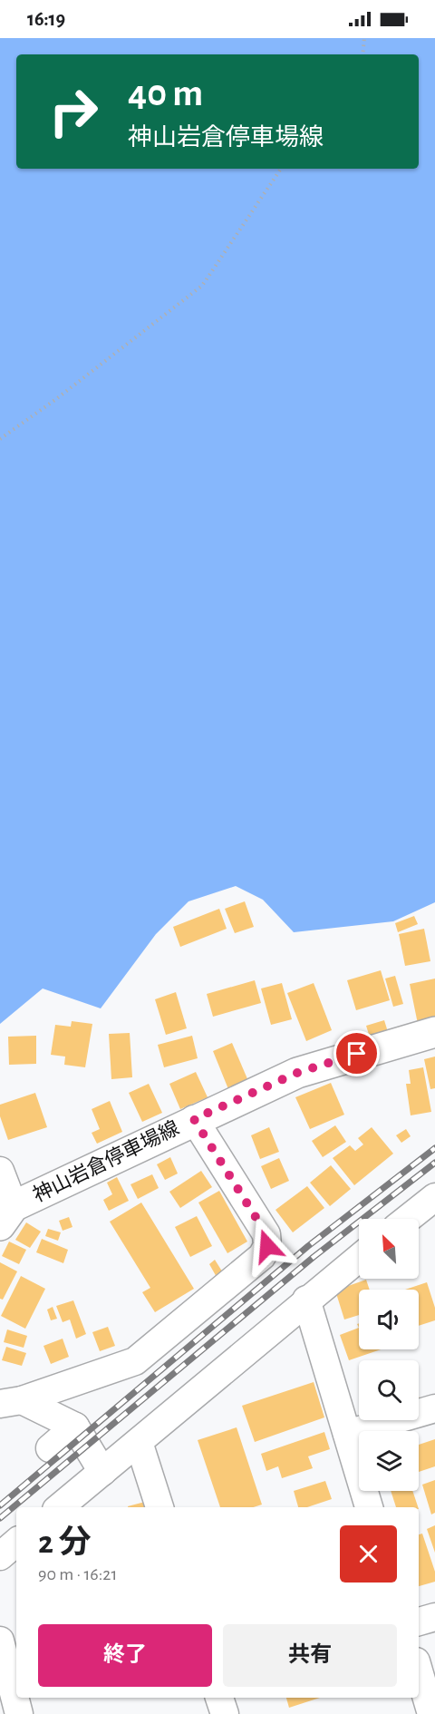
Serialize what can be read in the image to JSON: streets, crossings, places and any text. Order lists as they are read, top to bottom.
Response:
{
  "streets": {
    "main road": ["神山岩倉停車場線"]
  },
  "north": "top left",
  "page": {
    "status": "16:19",
    "turn": ["40 m", "神山岩倉停車場線"],
    "heading": ["2 分", "90 m · 16:21"],
    "buttons": ["終了", "共有"]
  }
}
